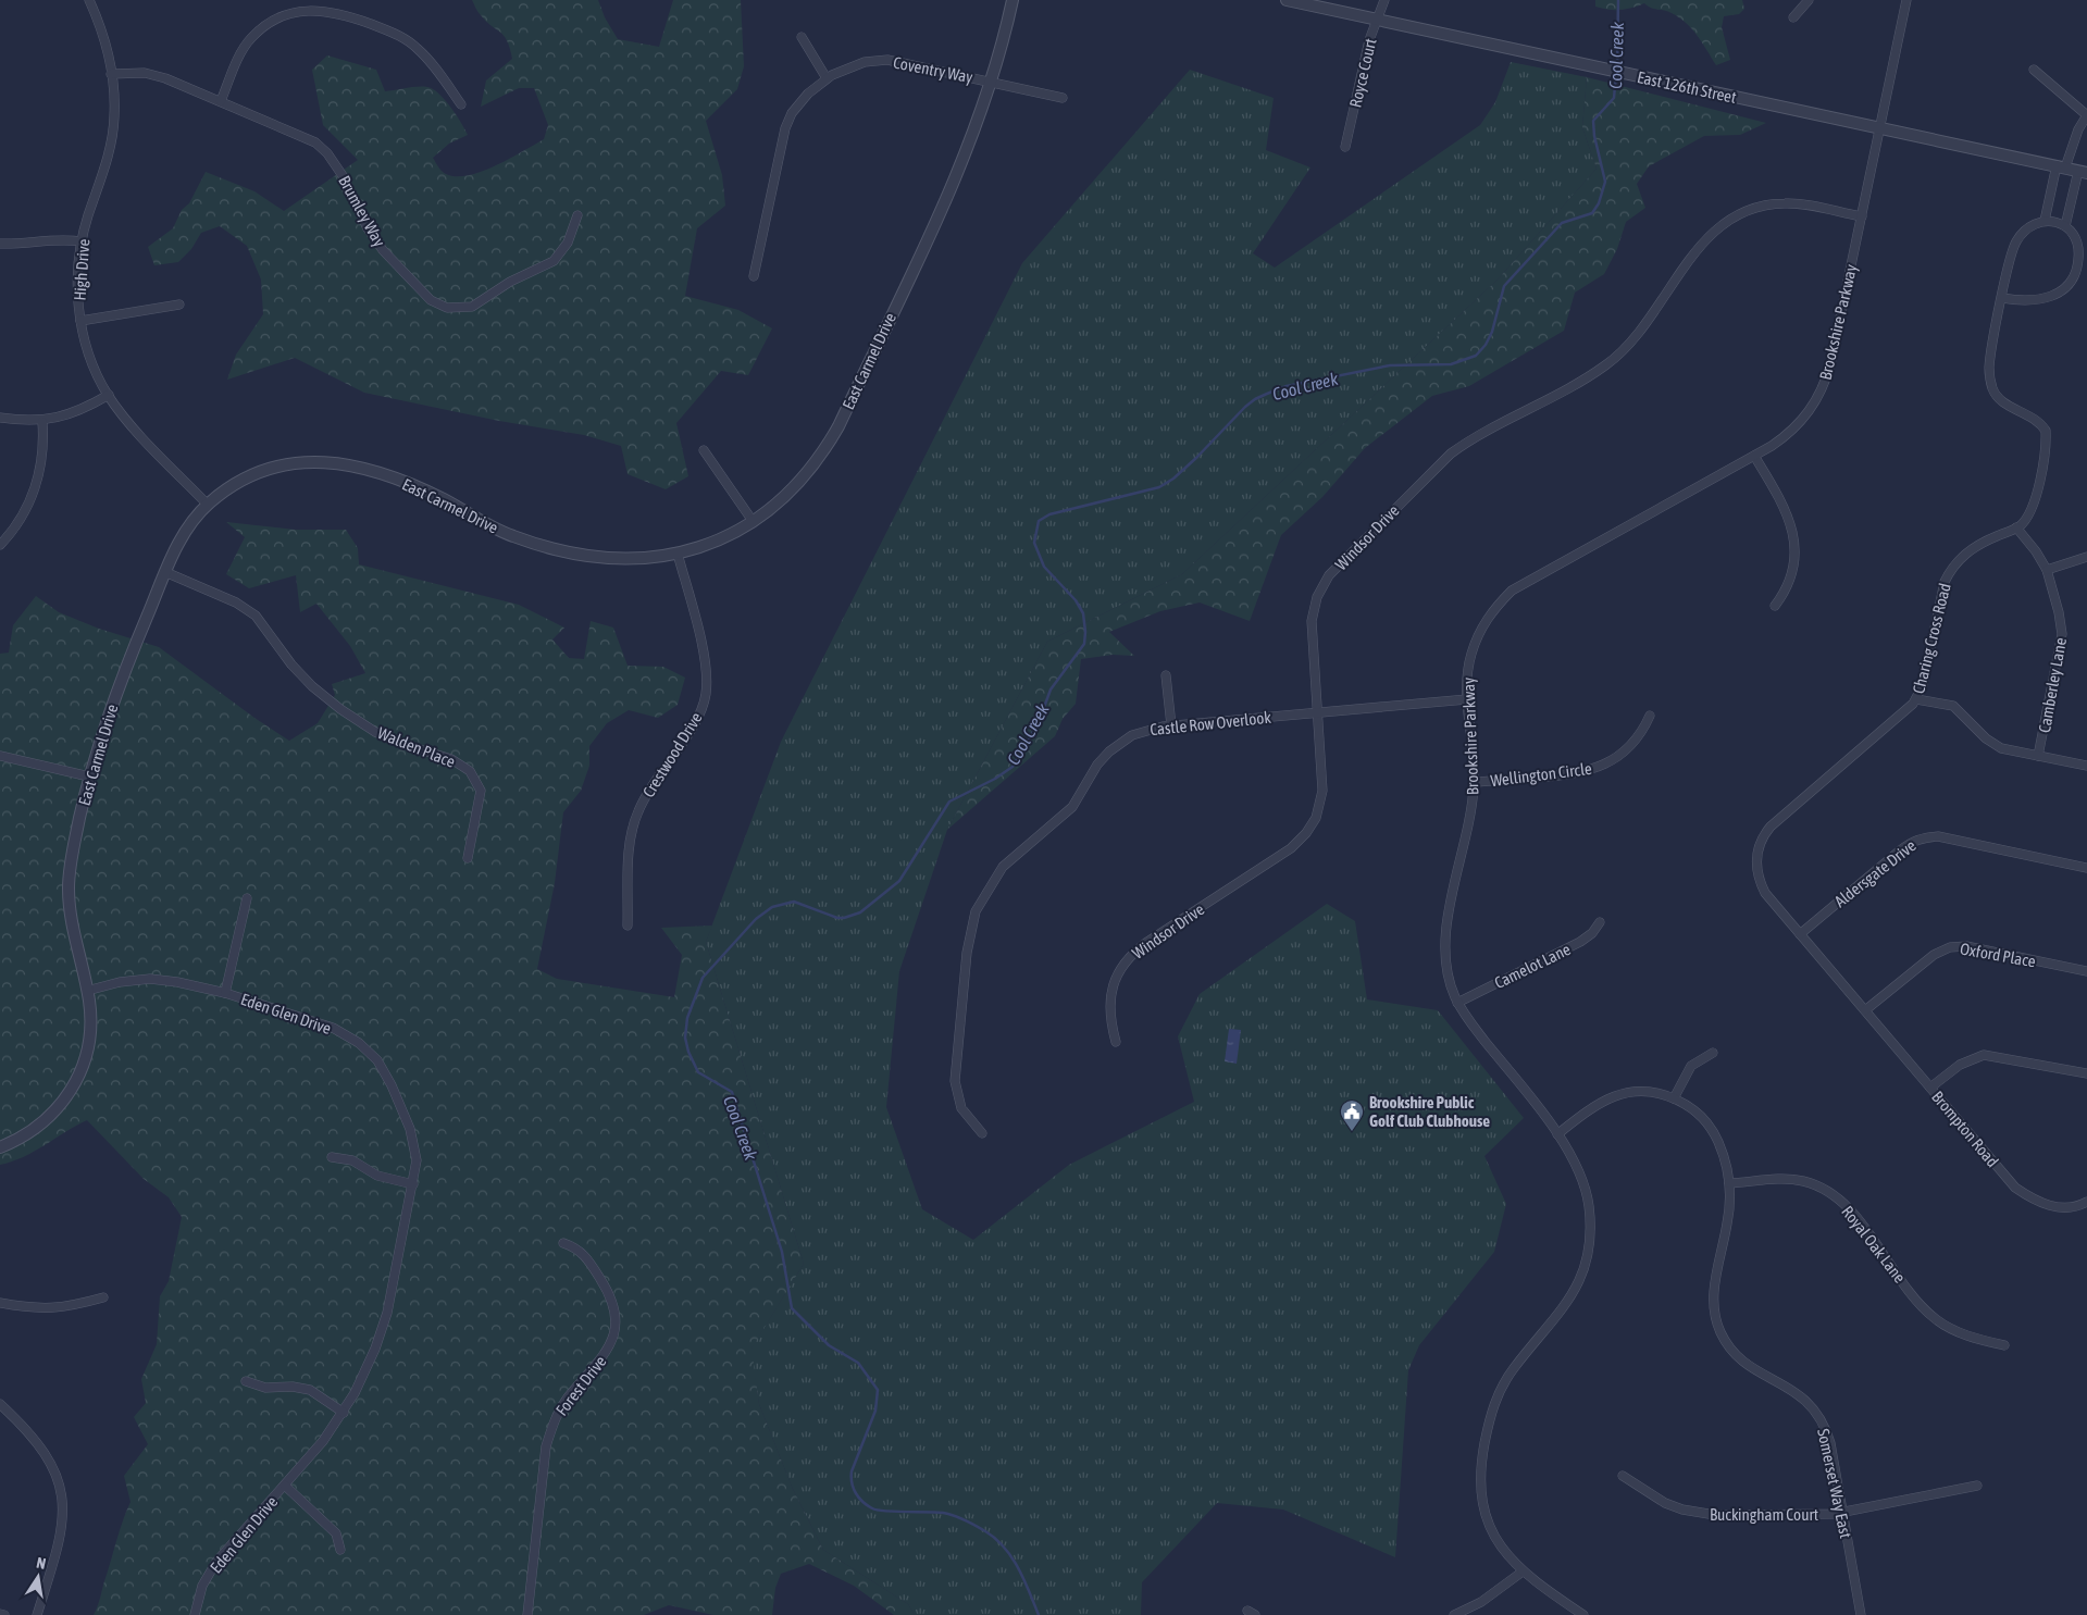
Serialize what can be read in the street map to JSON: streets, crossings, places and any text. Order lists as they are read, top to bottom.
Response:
{
  "streets": {
    "street": [
      "Coventry Way",
      "Royce Court",
      "East 126th Street",
      "Brumley Way",
      "High Drive",
      "Brookshire Parkway",
      "East Carmel Drive",
      "Windsor Drive",
      "Charing Cross Road",
      "Camberley Lane",
      "Castle Row Overlook",
      "Walden Place",
      "Crestwood Drive",
      "Wellington Circle",
      "Aldersgate Drive",
      "Oxford Place",
      "Camelot Lane",
      "Eden Glen Drive",
      "Brompton Road",
      "Royal Oak Lane",
      "Forest Drive",
      "Somerset Way East",
      "Buckingham Court"
    ]
  },
  "crossings": [
    ["Coventry Way", "East Carmel Drive"],
    ["Royce Court", "East 126th Street"],
    ["East 126th Street", "Brookshire Parkway"],
    ["Brumley Way", "High Drive"],
    ["High Drive", "East Carmel Drive"],
    ["Brookshire Parkway", "Windsor Drive"],
    ["Brookshire Parkway", "Castle Row Overlook"],
    ["Brookshire Parkway", "Wellington Circle"],
    ["Brookshire Parkway", "Camelot Lane"],
    ["Brookshire Parkway", "Somerset Way East"],
    ["East Carmel Drive", "Walden Place"],
    ["East Carmel Drive", "Crestwood Drive"],
    ["East Carmel Drive", "Eden Glen Drive"],
    ["Windsor Drive", "Castle Row Overlook"],
    ["Charing Cross Road", "Camberley Lane"],
    ["Charing Cross Road", "Aldersgate Drive"],
    ["Charing Cross Road", "Oxford Place"],
    ["Charing Cross Road", "Brompton Road"],
    ["Oxford Place", "Brompton Road"],
    ["Royal Oak Lane", "Somerset Way East"],
    ["Somerset Way East", "Buckingham Court"]
  ],
  "water": ["Cool Creek"],
  "places": {
    "public building": ["Brookshire Public Golf Club Clubhouse"]
  },
  "north": "top"
}
